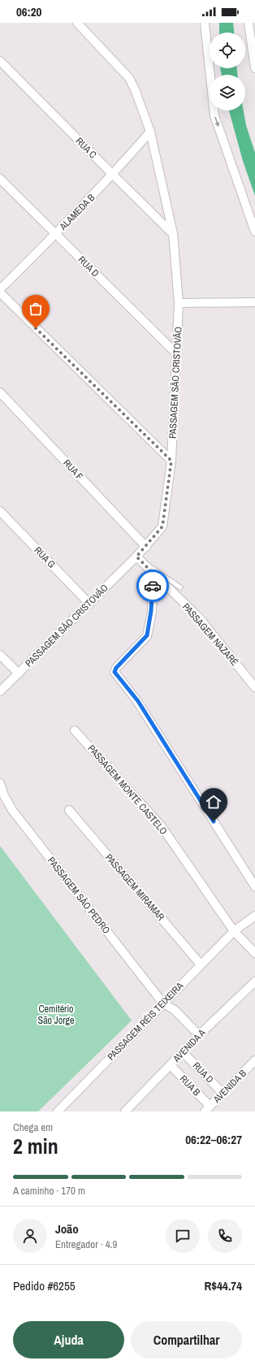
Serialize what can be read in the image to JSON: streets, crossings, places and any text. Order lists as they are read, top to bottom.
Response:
{
  "streets": {
    "street": [
      "RUA C",
      "ALAMEDA B",
      "RUA D",
      "PASSAGEM SÃO CRISTOVÃO",
      "RUA F",
      "RUA G",
      "PASSAGEM NAZARÉ",
      "PASSAGEM MONTE CASTELO",
      "PASSAGEM MIRAMAR",
      "PASSAGEM SÃO PEDRO",
      "PASSAGEM RÉIS TEIXEIRA",
      "AVENIDA A",
      "RUA B",
      "AVENIDA B"
    ]
  },
  "crossings": [
    ["RUA C", "ALAMEDA B"],
    ["RUA C", "PASSAGEM SÃO CRISTOVÃO"],
    ["ALAMEDA B", "RUA D"],
    ["ALAMEDA B", "PASSAGEM SÃO CRISTOVÃO"],
    ["RUA D", "PASSAGEM SÃO CRISTOVÃO"],
    ["RUA D", "AVENIDA A"],
    ["RUA D", "AVENIDA B"],
    ["PASSAGEM SÃO CRISTOVÃO", "RUA F"],
    ["PASSAGEM SÃO CRISTOVÃO", "RUA G"],
    ["PASSAGEM SÃO CRISTOVÃO", "PASSAGEM NAZARÉ"],
    ["PASSAGEM MONTE CASTELO", "PASSAGEM RÉIS TEIXEIRA"],
    ["PASSAGEM MIRAMAR", "PASSAGEM RÉIS TEIXEIRA"],
    ["PASSAGEM SÃO PEDRO", "PASSAGEM RÉIS TEIXEIRA"],
    ["PASSAGEM SÃO PEDRO", "AVENIDA A"],
    ["AVENIDA A", "RUA B"],
    ["RUA B", "AVENIDA B"]
  ],
  "parks": ["Cemitério São Jorge"],
  "page": {
    "status": "06:20",
    "heading": ["2 min", "Chega em", "06:22–06:27"],
    "panel": [
      "João",
      "Entregador · 4.9",
      "Pedido #6255",
      "R$44.74"
    ],
    "bar": "A caminho · 170 m",
    "buttons": ["Ajuda", "Compartilhar"]
  }
}
